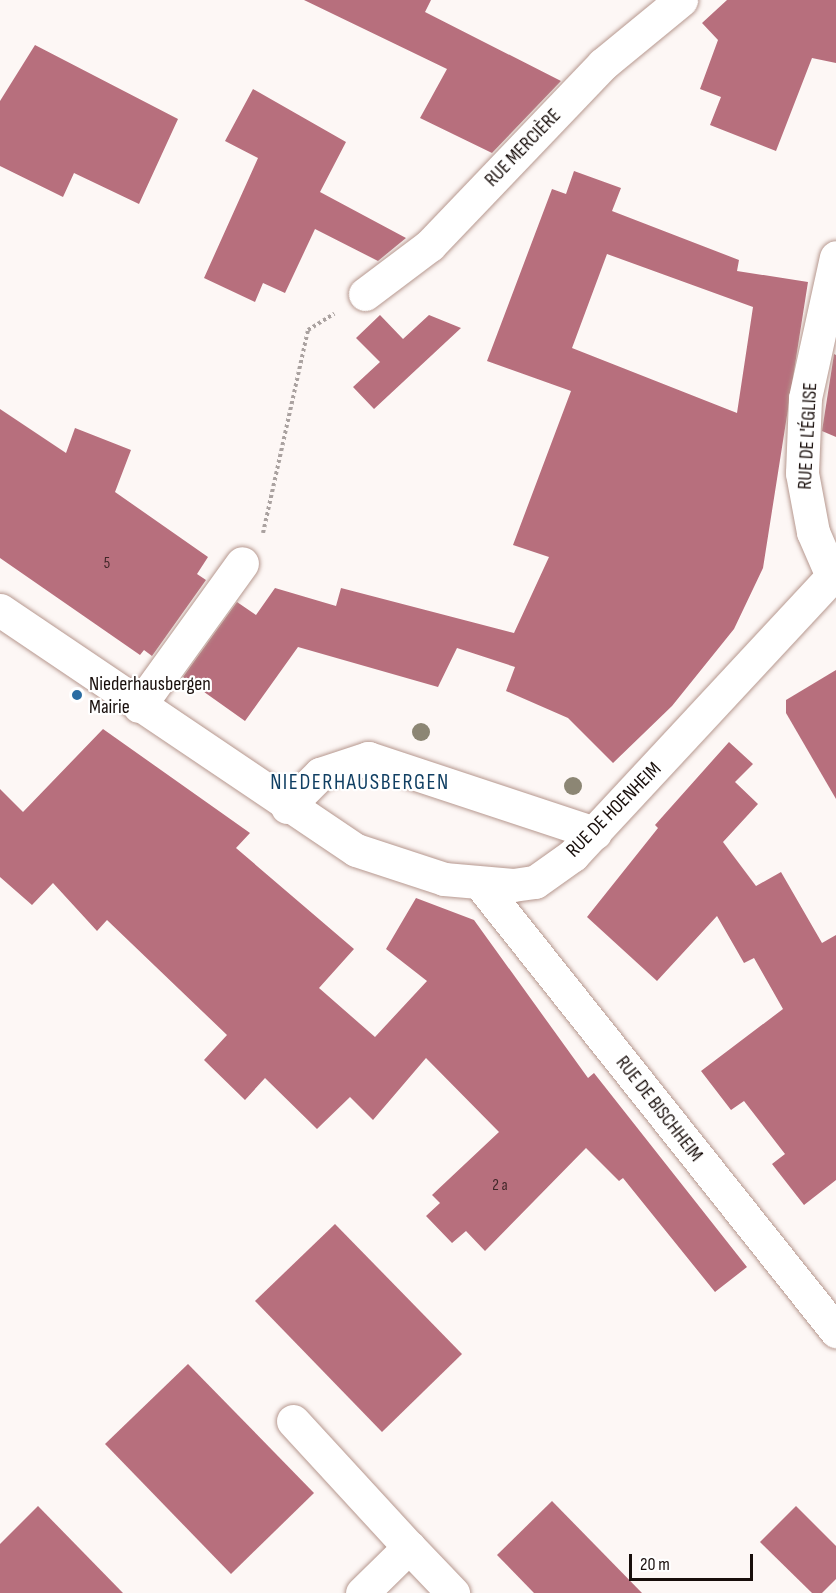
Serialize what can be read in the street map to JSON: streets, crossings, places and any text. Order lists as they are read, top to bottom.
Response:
{
  "streets": {
    "street": [
      "RUE MERCIÈRE",
      "RUE DE L'ÉGLISE",
      "RUE DE HOENHEIM",
      "RUE DE BISCHHEIM"
    ]
  },
  "crossings": [
    ["RUE DE L'ÉGLISE", "RUE DE HOENHEIM"],
    ["RUE DE HOENHEIM", "RUE DE BISCHHEIM"]
  ],
  "districts": ["NIEDERHAUSBERGEN"],
  "places": ["Niederhausbergen Mairie"],
  "house_numbers": ["5", "2 a"],
  "scale_bar": "20 m"
}
